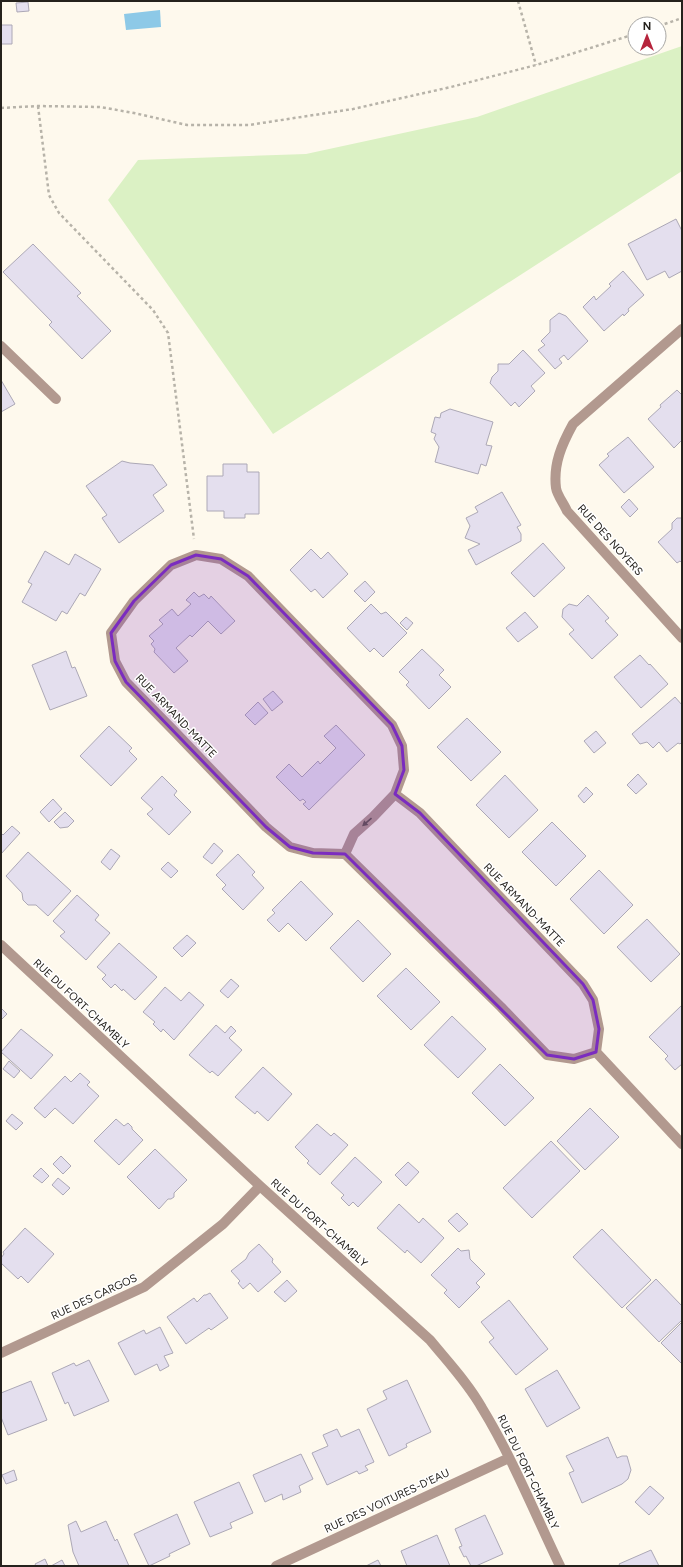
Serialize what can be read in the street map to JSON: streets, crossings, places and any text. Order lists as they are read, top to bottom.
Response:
{
  "streets": {
    "street": [
      "RUE DES NOYERS",
      "RUE ARMAND-MATTE",
      "RUE DU FORT-CHAMBLY",
      "RUE DES CARGOS",
      "RUE DES VOITURES-D'EAU"
    ]
  },
  "crossings": [
    ["RUE DU FORT-CHAMBLY", "RUE DES CARGOS"],
    ["RUE DU FORT-CHAMBLY", "RUE DES VOITURES-D'EAU"]
  ],
  "north": "top"
}
